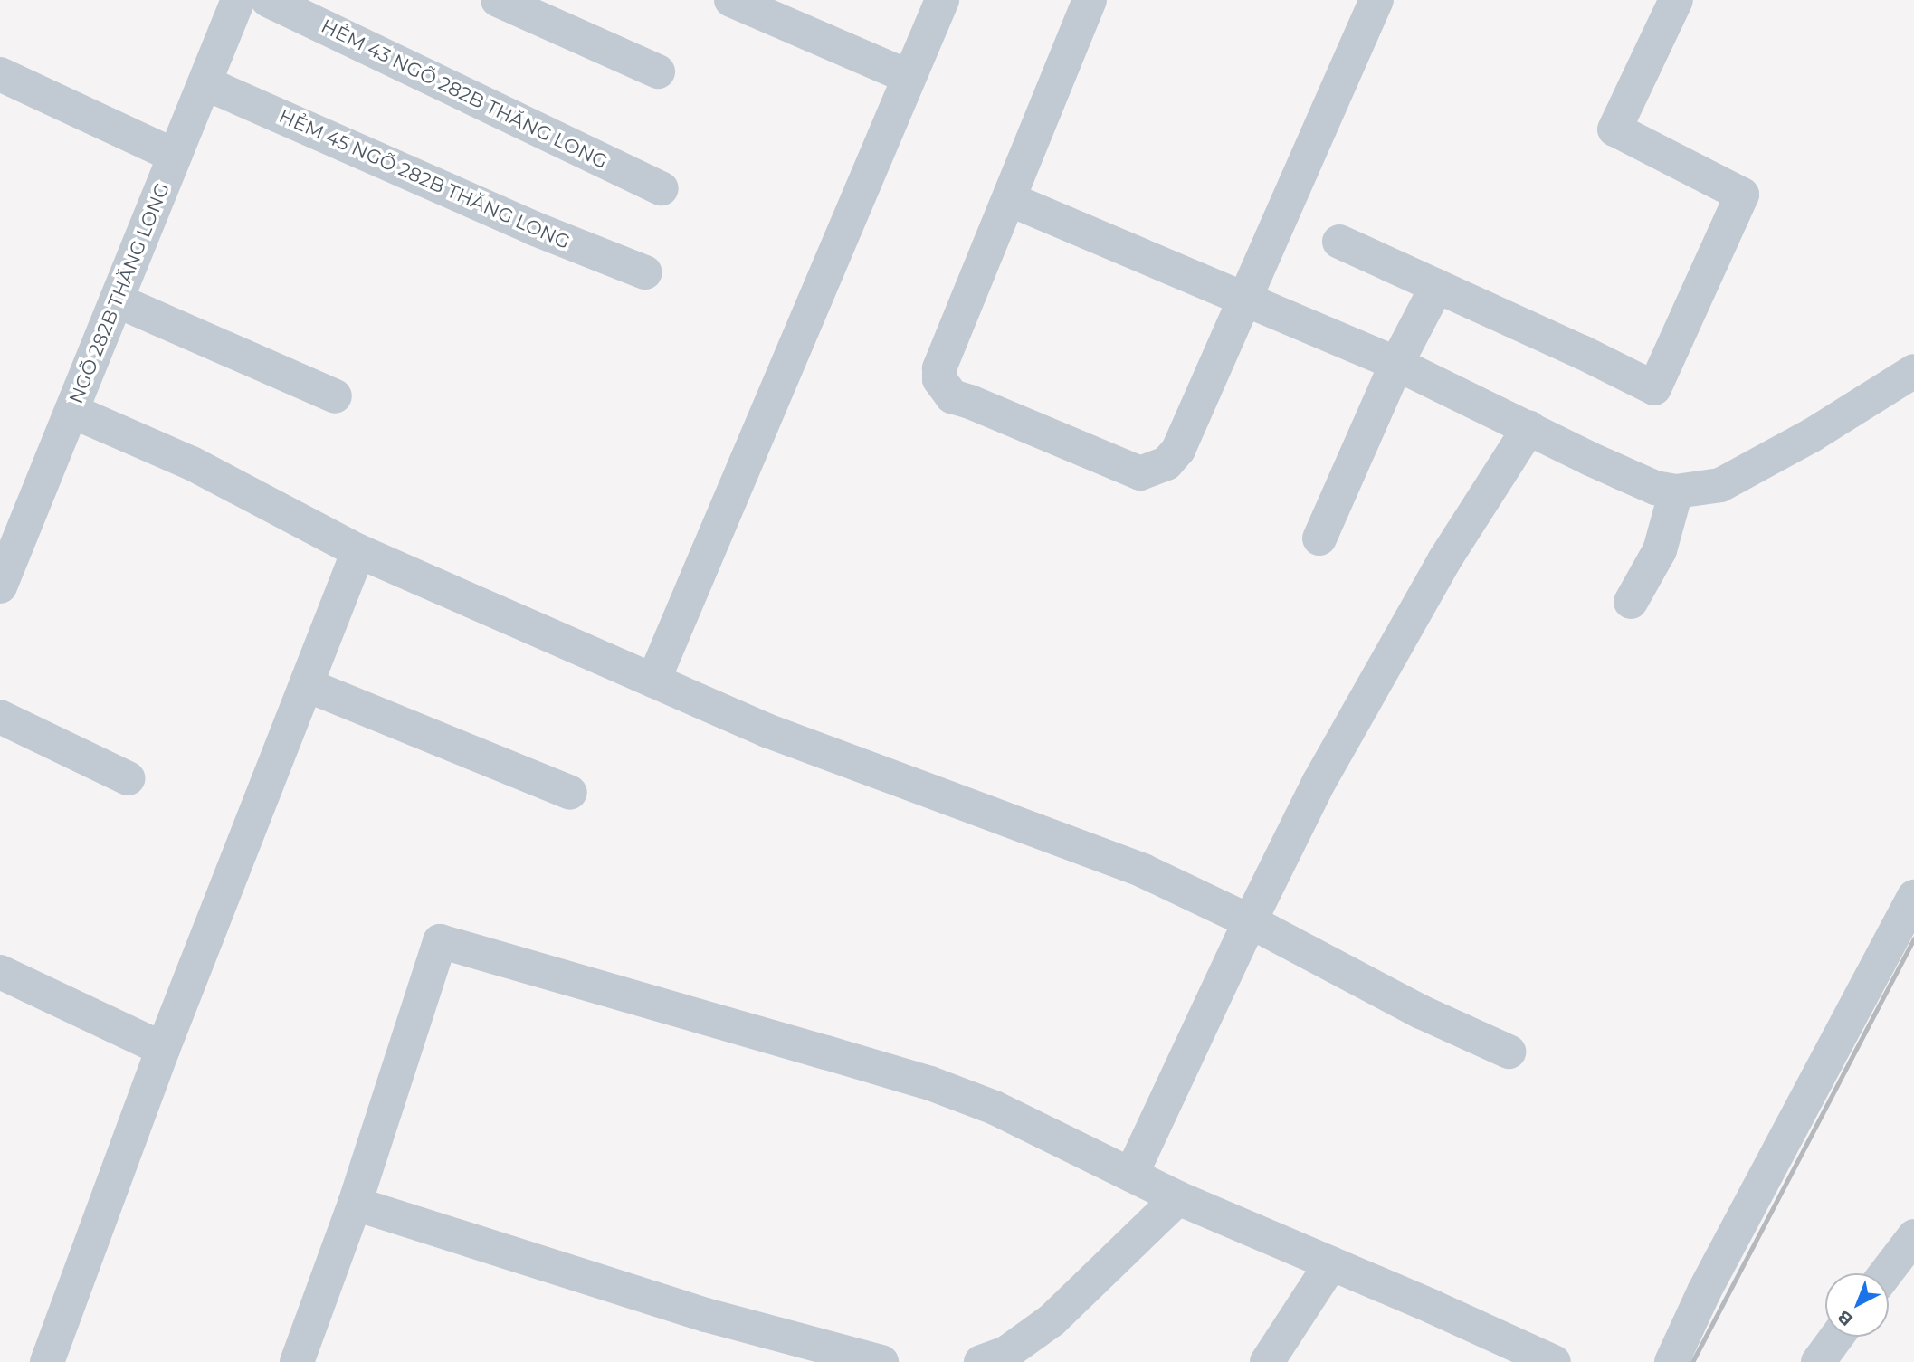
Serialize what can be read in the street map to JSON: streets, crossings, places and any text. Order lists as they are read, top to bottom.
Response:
{
  "streets": {
    "street": ["HẺM 43 NGÕ 282B THĂNG LONG", "HẺM 45 NGÕ 282B THĂNG LONG", "NGÕ 282B THĂNG LONG"]
  },
  "crossings": [
    ["HẺM 45 NGÕ 282B THĂNG LONG", "NGÕ 282B THĂNG LONG"]
  ],
  "north": "bottom left"
}
